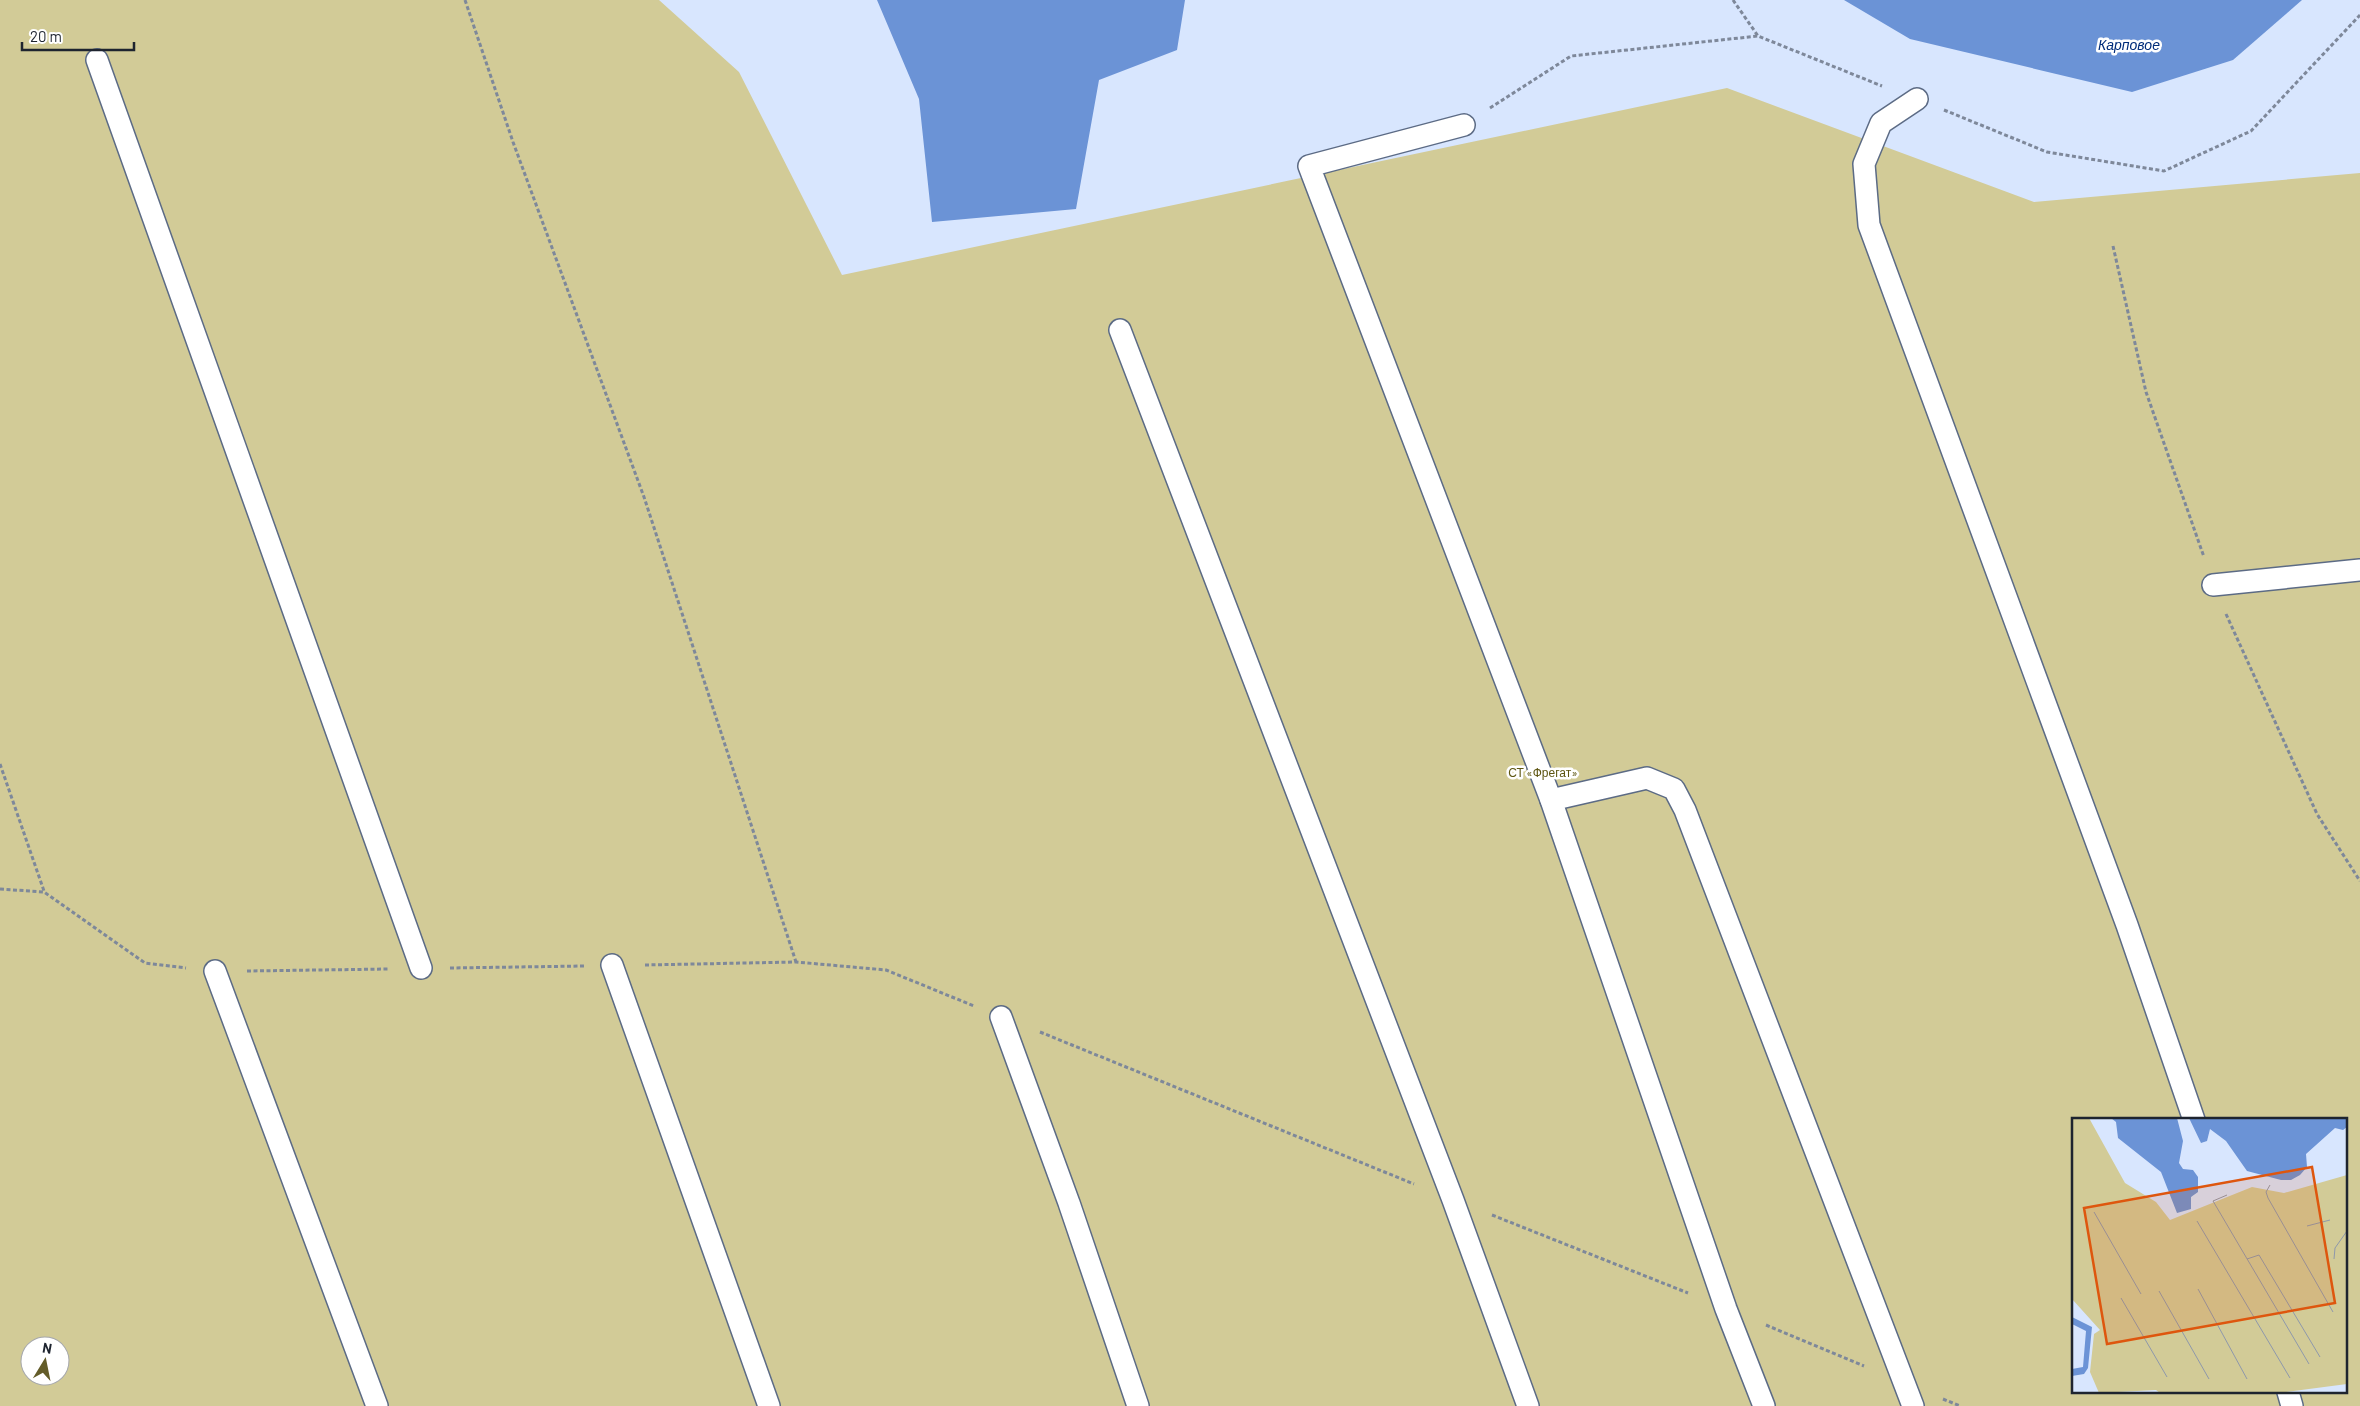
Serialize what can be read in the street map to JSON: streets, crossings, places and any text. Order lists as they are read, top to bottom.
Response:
{
  "water": ["Карповое"],
  "parks": ["СТ «Фрегат»"],
  "scale_bar": "20 m",
  "north": "top"
}
